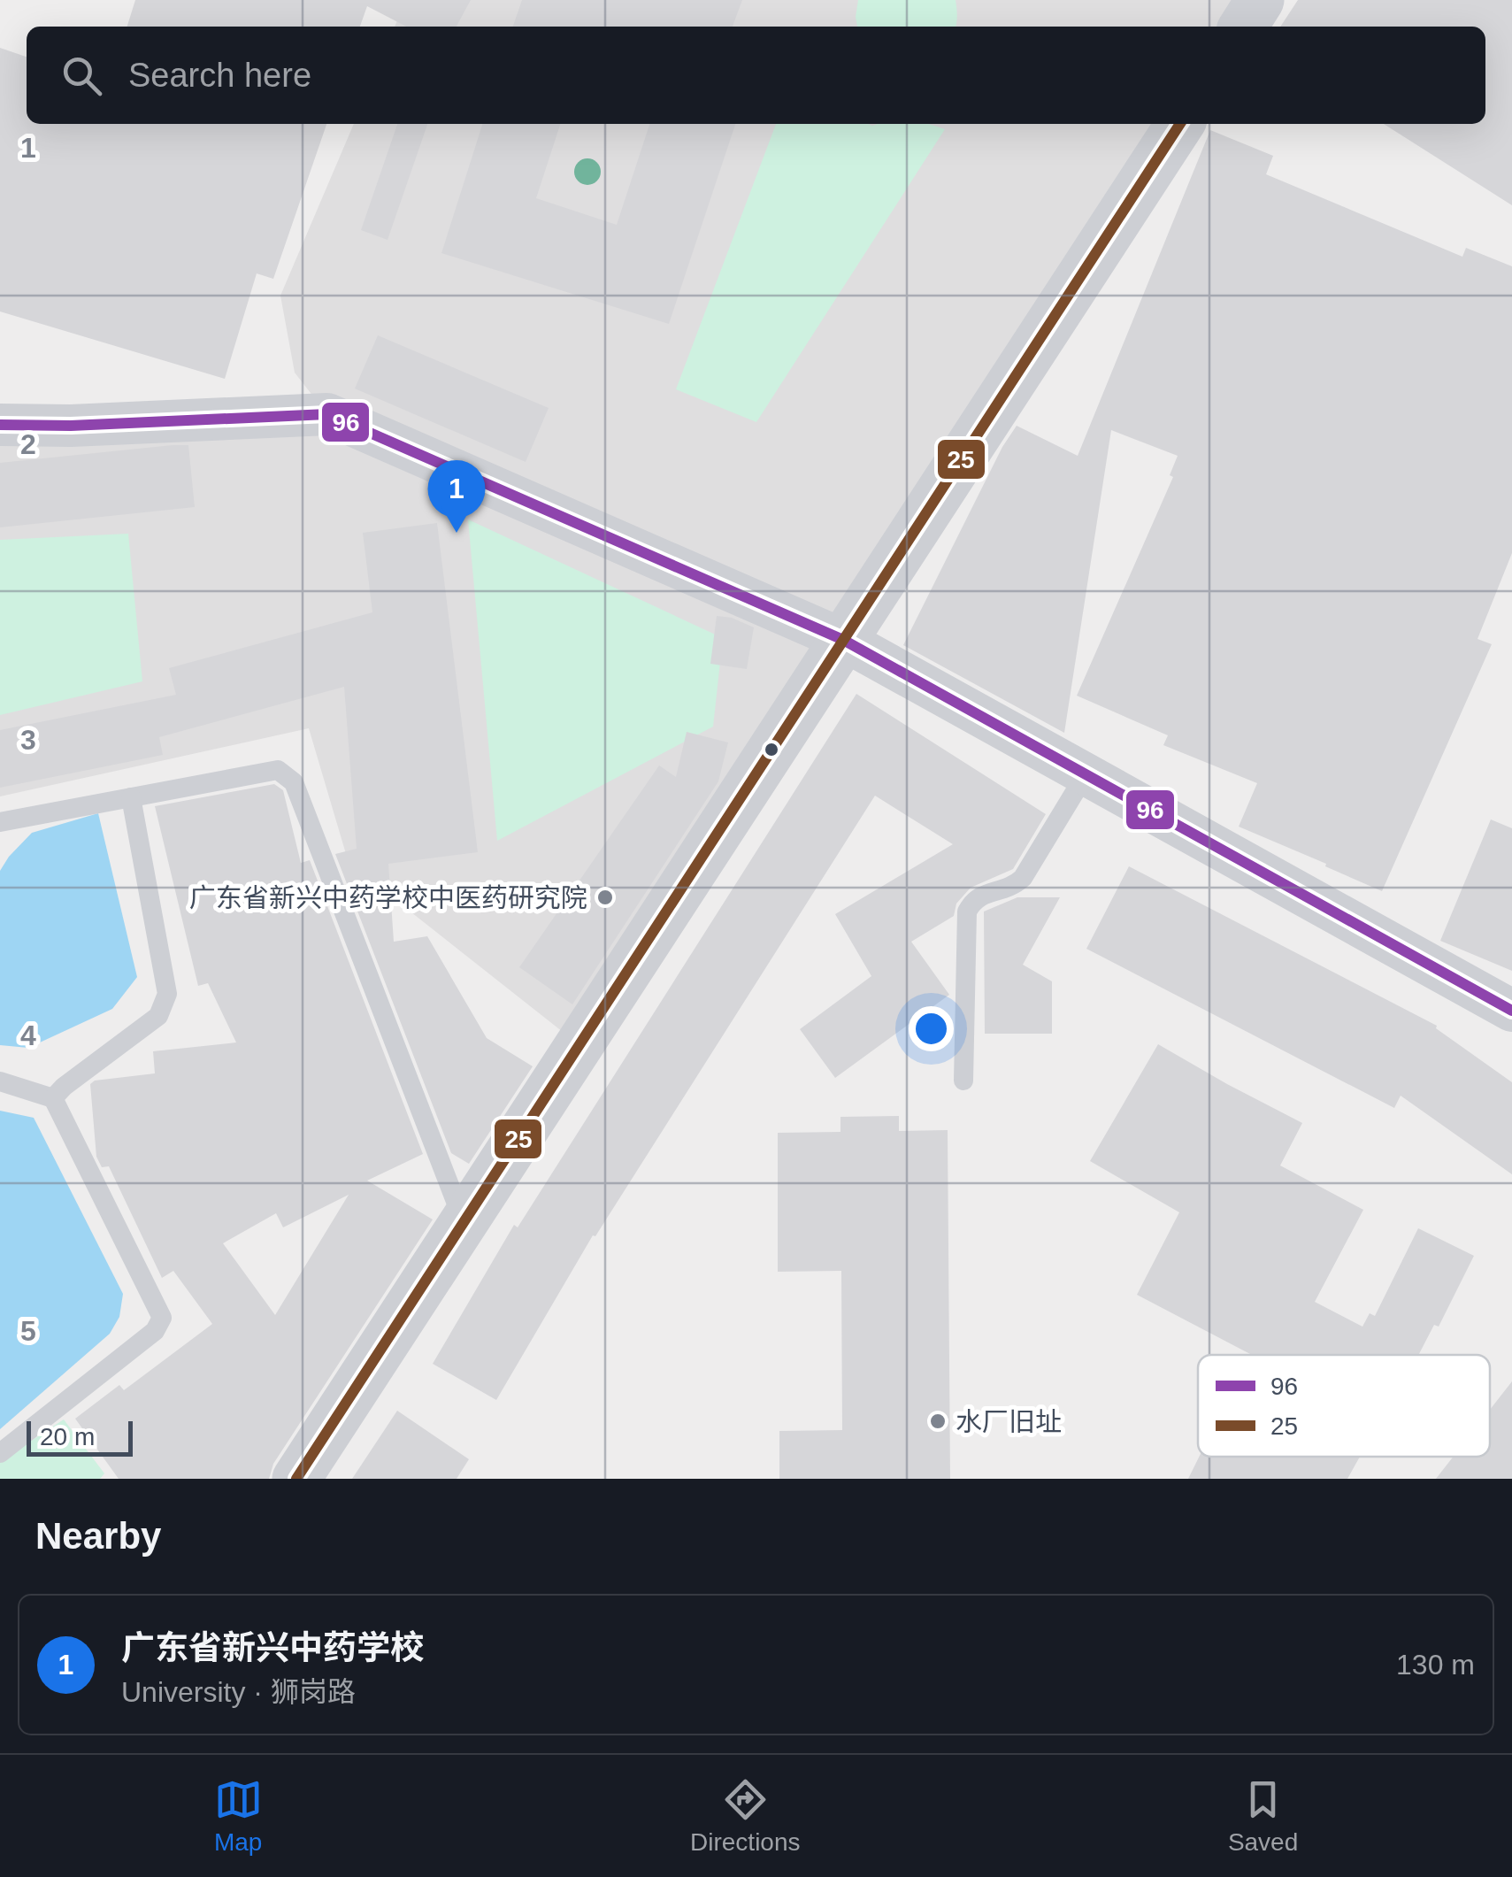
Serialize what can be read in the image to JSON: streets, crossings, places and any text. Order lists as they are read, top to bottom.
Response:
{
  "places": ["广东省新兴中药学校中医药研究院", "水厂旧址"],
  "lines": ["transit line 25", "transit line 96"],
  "legend": ["96", "25"],
  "scale_bar": "20 m",
  "page": {
    "search": "Search here",
    "pins": "1",
    "scale": "20 m",
    "heading": "Nearby",
    "list": [
      {
        "mark": "1",
        "name": "广东省新兴中药学校",
        "note": "University · 狮岗路",
        "value": "130 m"
      }
    ],
    "nav": ["Map", "Directions", "Saved"]
  },
  "grid": {
    "rows": [
      "1",
      "2",
      "3",
      "4",
      "5"
    ]
  }
}
